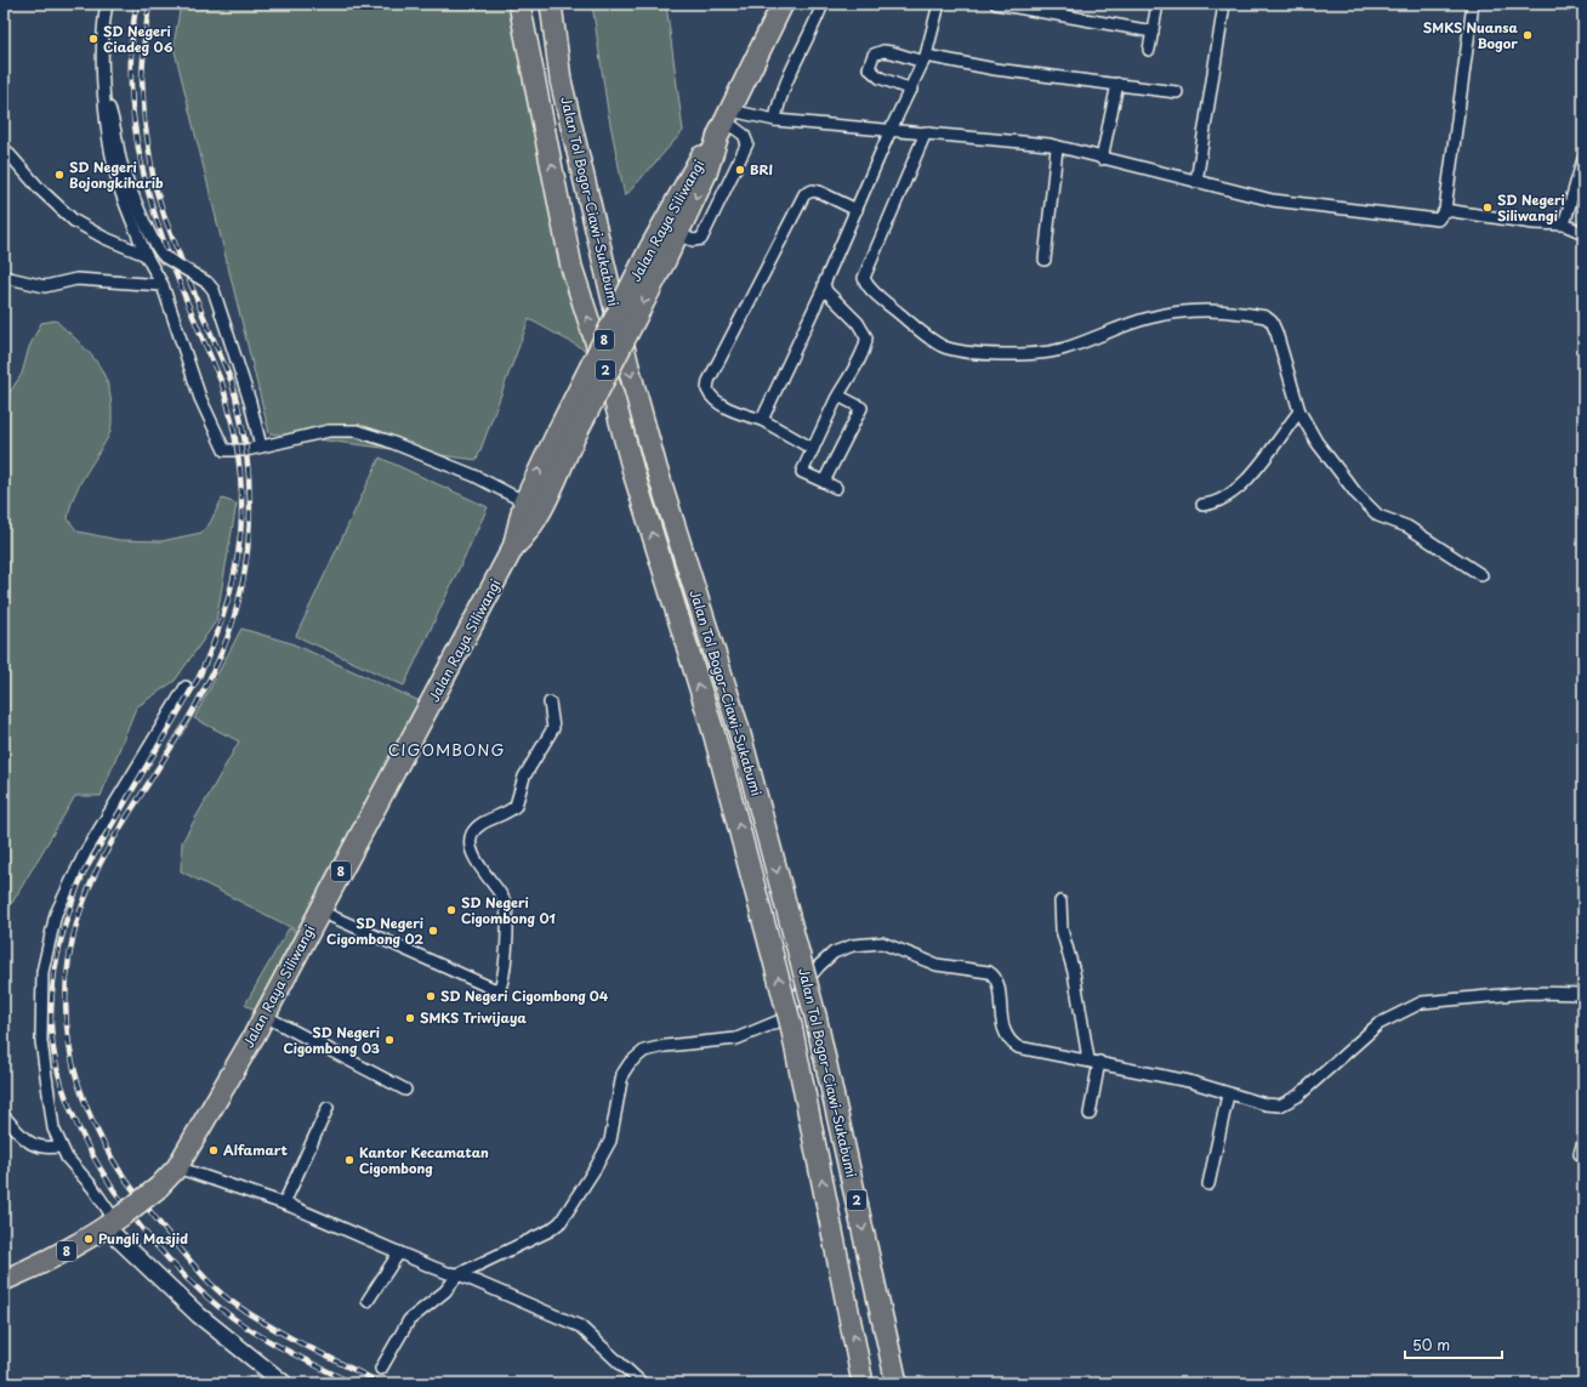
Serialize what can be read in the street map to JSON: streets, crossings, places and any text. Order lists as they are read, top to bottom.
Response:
{
  "streets": {
    "highway": [
      "Jalan Tol Bogor–Ciawi–Sukabumi",
      "Jalan Raya Siliwangi",
      "8",
      "2"
    ]
  },
  "crossings": [
    ["Jalan Raya Siliwangi", "8"]
  ],
  "districts": ["CIGOMBONG"],
  "places": [
    "SMKS Nuansa Bogor",
    "SD Negeri Ciadeg 06",
    "BRI",
    "SD Negeri Bojongkiharib",
    "SD Negeri Siliwangi",
    "SD Negeri Cigombong 01",
    "SD Negeri Cigombong 02",
    "SD Negeri Cigombong 04",
    "SMKS Triwijaya",
    "SD Negeri Cigombong 03",
    "Alfamart",
    "Kantor Kecamatan Cigombong",
    "Pungli Masjid"
  ],
  "scale_bar": "50 m"
}
